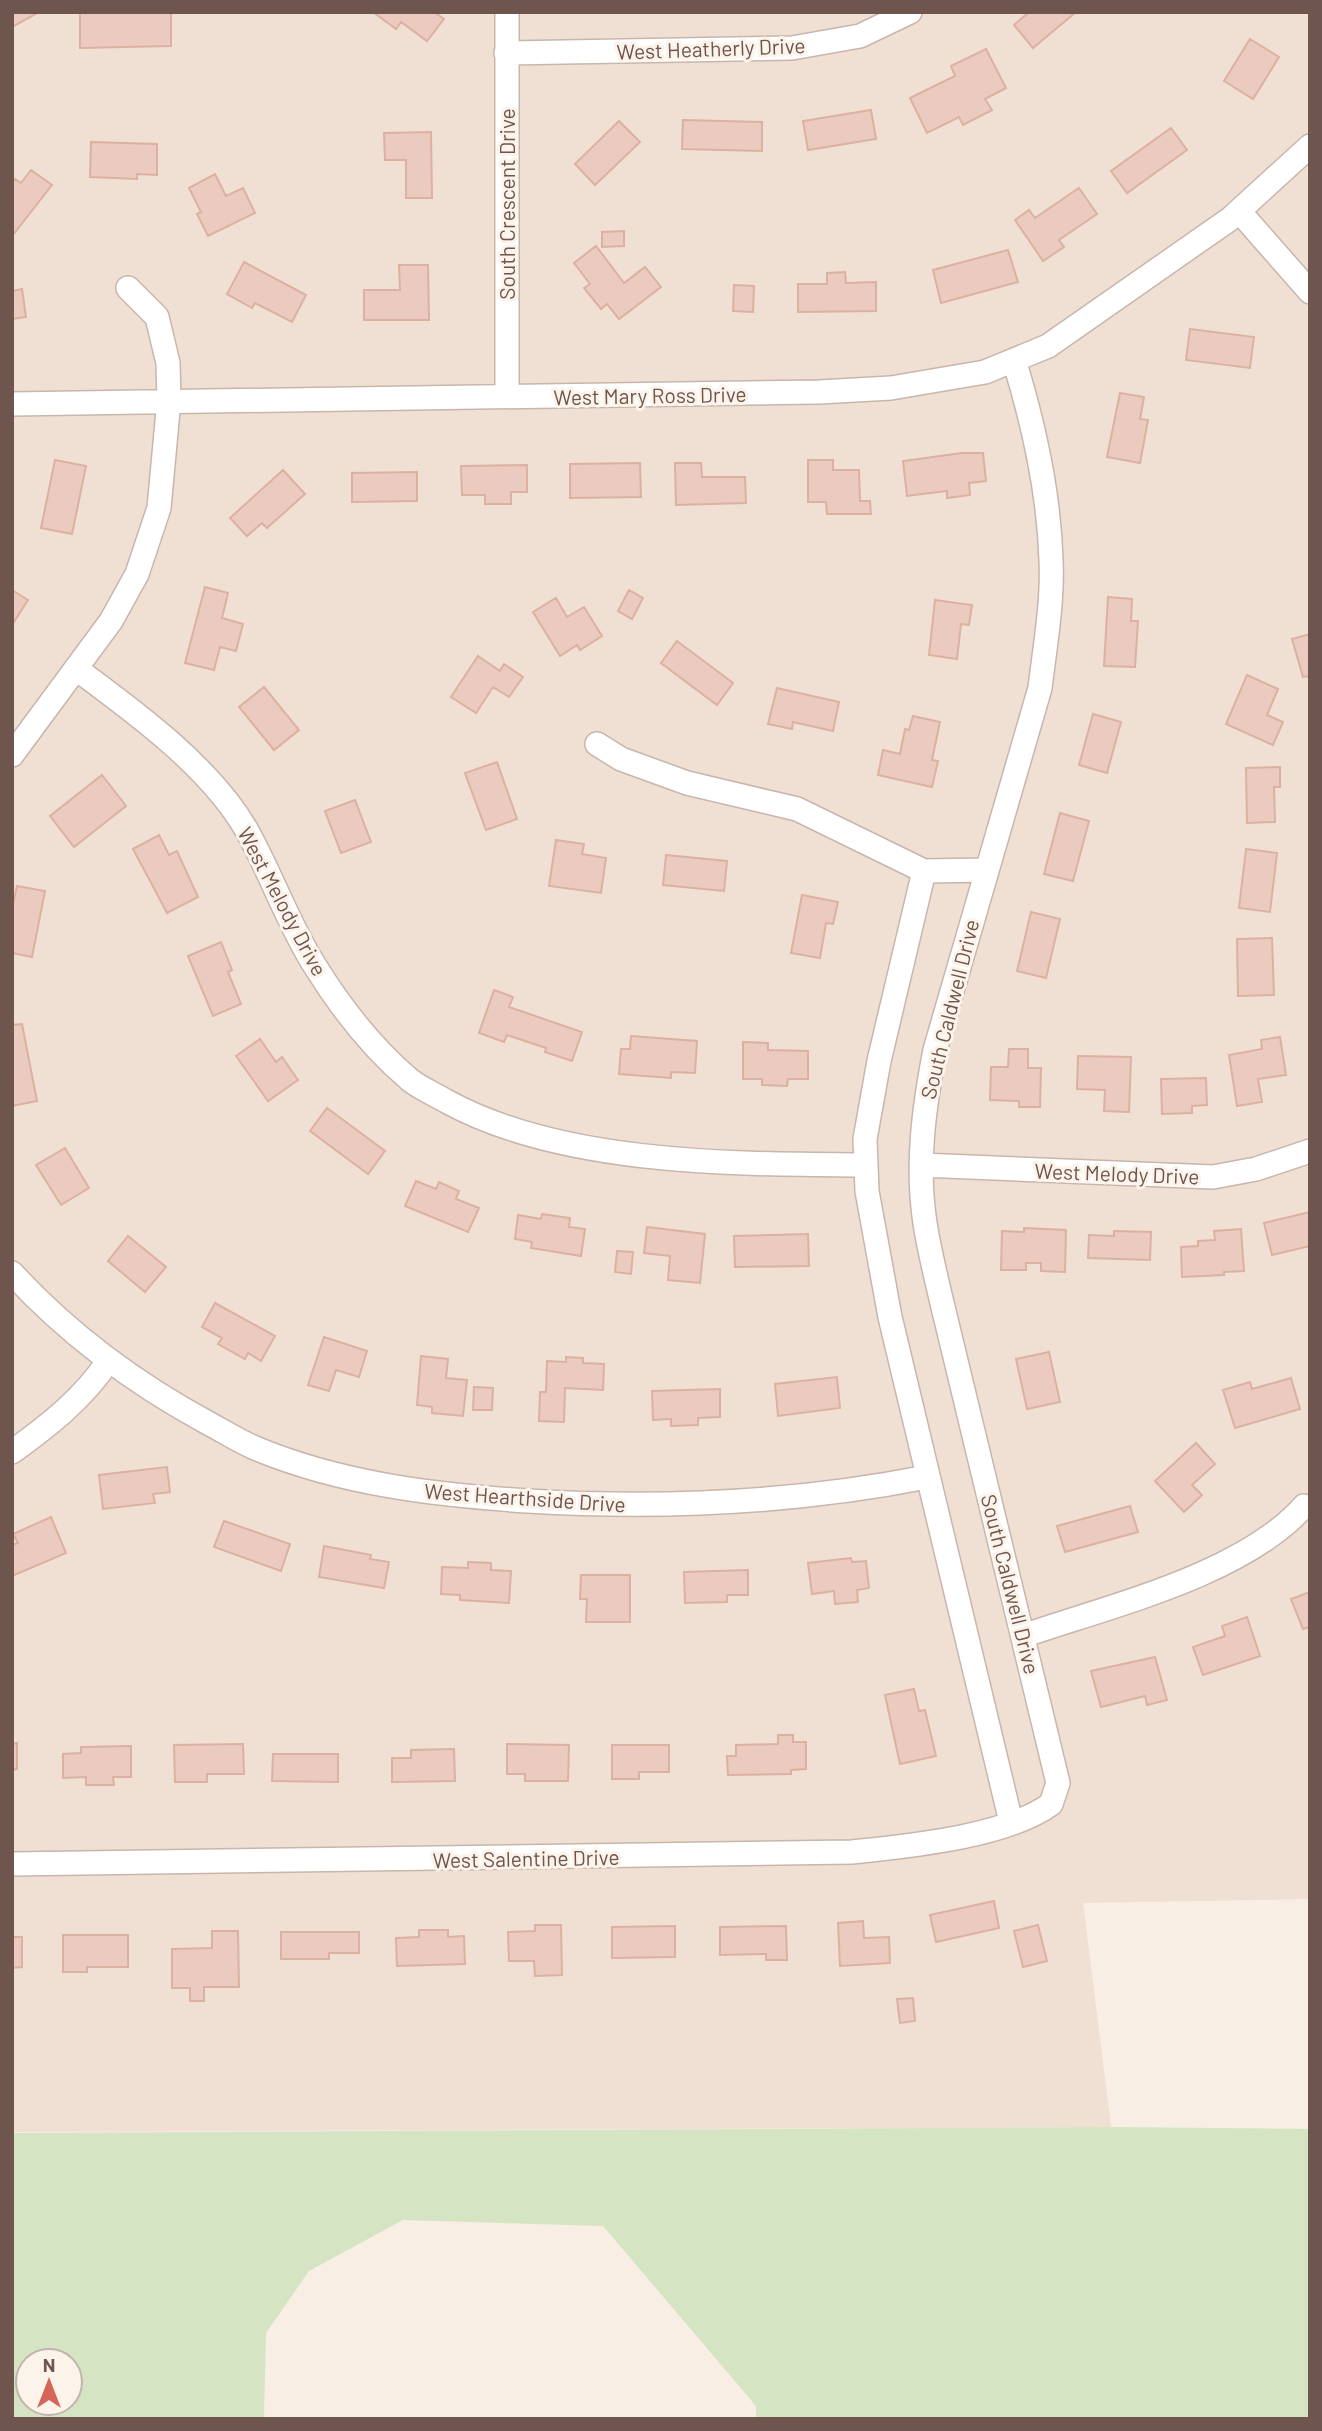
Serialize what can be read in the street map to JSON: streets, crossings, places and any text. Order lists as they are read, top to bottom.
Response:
{
  "streets": {
    "street": [
      "West Heatherly Drive",
      "South Crescent Drive",
      "West Mary Ross Drive",
      "West Melody Drive",
      "South Caldwell Drive",
      "West Hearthside Drive",
      "West Salentine Drive"
    ]
  },
  "crossings": [
    ["West Heatherly Drive", "South Crescent Drive"],
    ["South Crescent Drive", "West Mary Ross Drive"],
    ["West Mary Ross Drive", "South Caldwell Drive"],
    ["West Melody Drive", "South Caldwell Drive"],
    ["South Caldwell Drive", "West Salentine Drive"]
  ],
  "north": "top"
}
